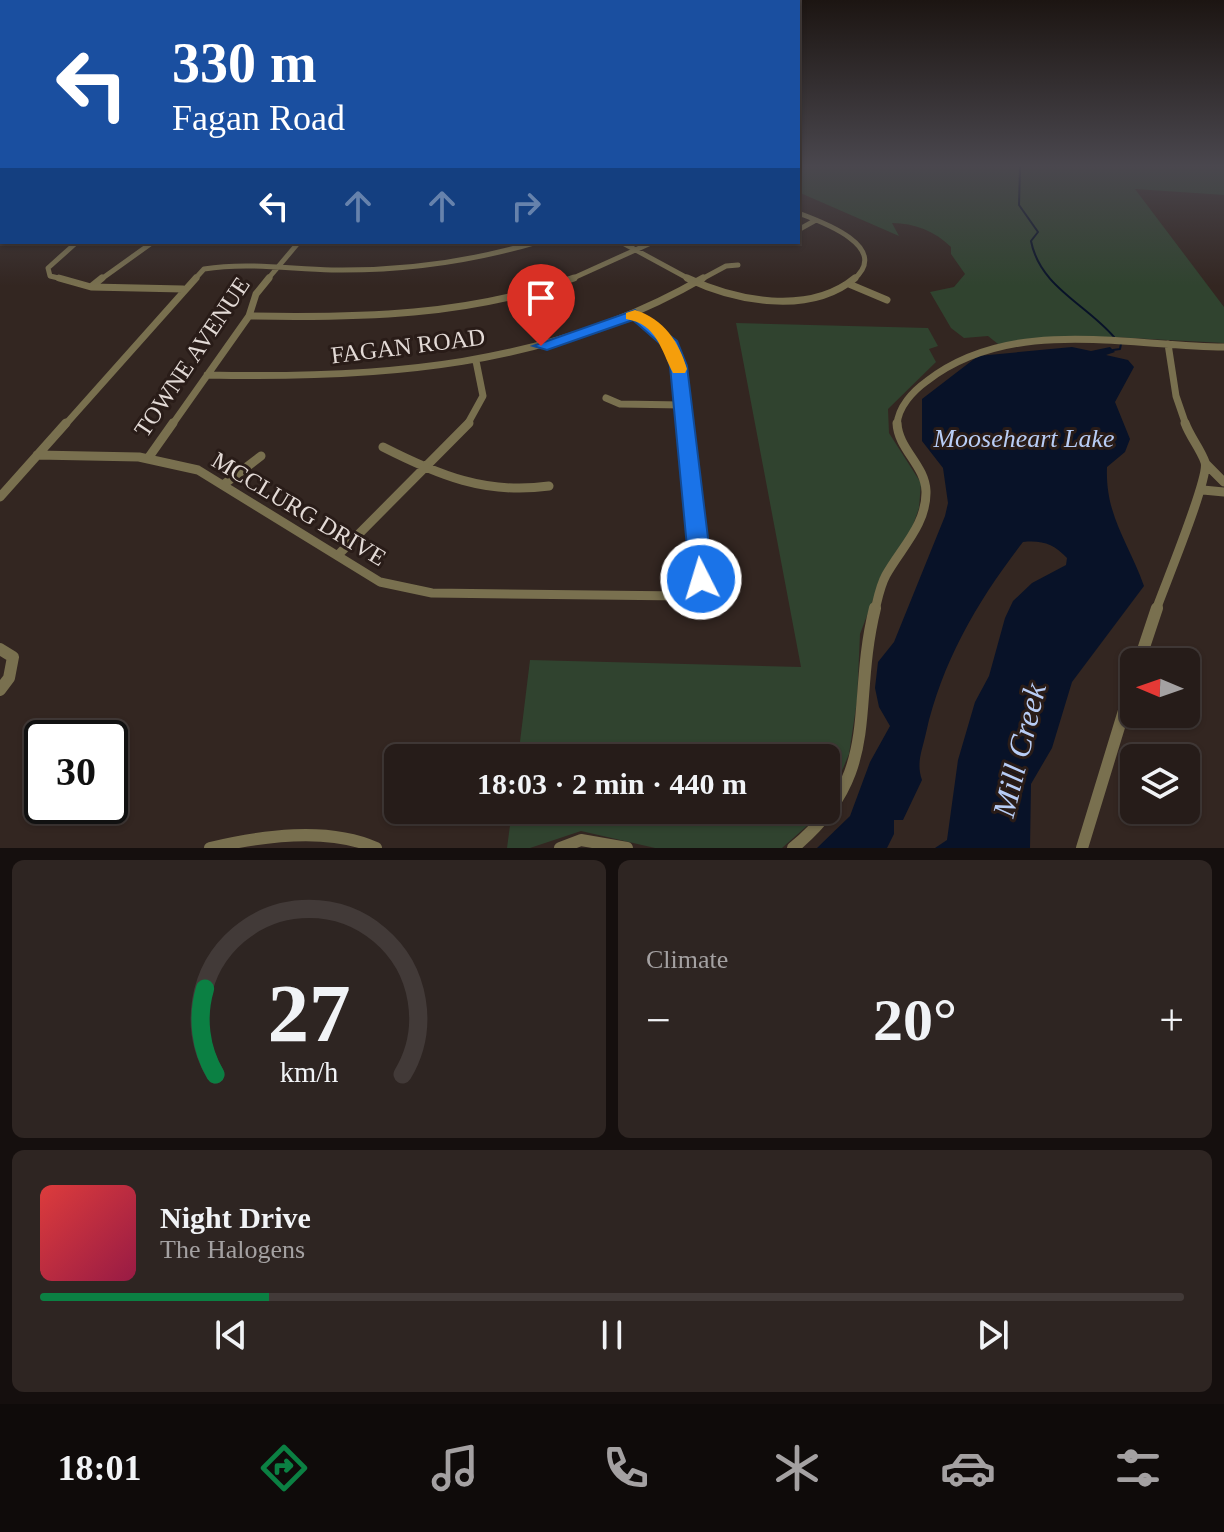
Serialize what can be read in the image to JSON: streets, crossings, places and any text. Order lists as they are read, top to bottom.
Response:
{
  "streets": {
    "street": ["FAGAN ROAD", "TOWNE AVENUE", "MCCLURG DRIVE"]
  },
  "crossings": [
    ["FAGAN ROAD", "TOWNE AVENUE"],
    ["TOWNE AVENUE", "MCCLURG DRIVE"]
  ],
  "water": ["Mooseheart Lake", "Mill Creek"],
  "north": "left",
  "page": {
    "turn": ["330 m", "Fagan Road"],
    "limit": "30",
    "trip": "18:03 · 2 min · 440 m",
    "tile": "Climate",
    "heat": ["−", "20°", "+"],
    "song": ["Night Drive", "The Halogens"],
    "tabs": "18:01",
    "gauge": ["27", "km/h"]
  }
}
